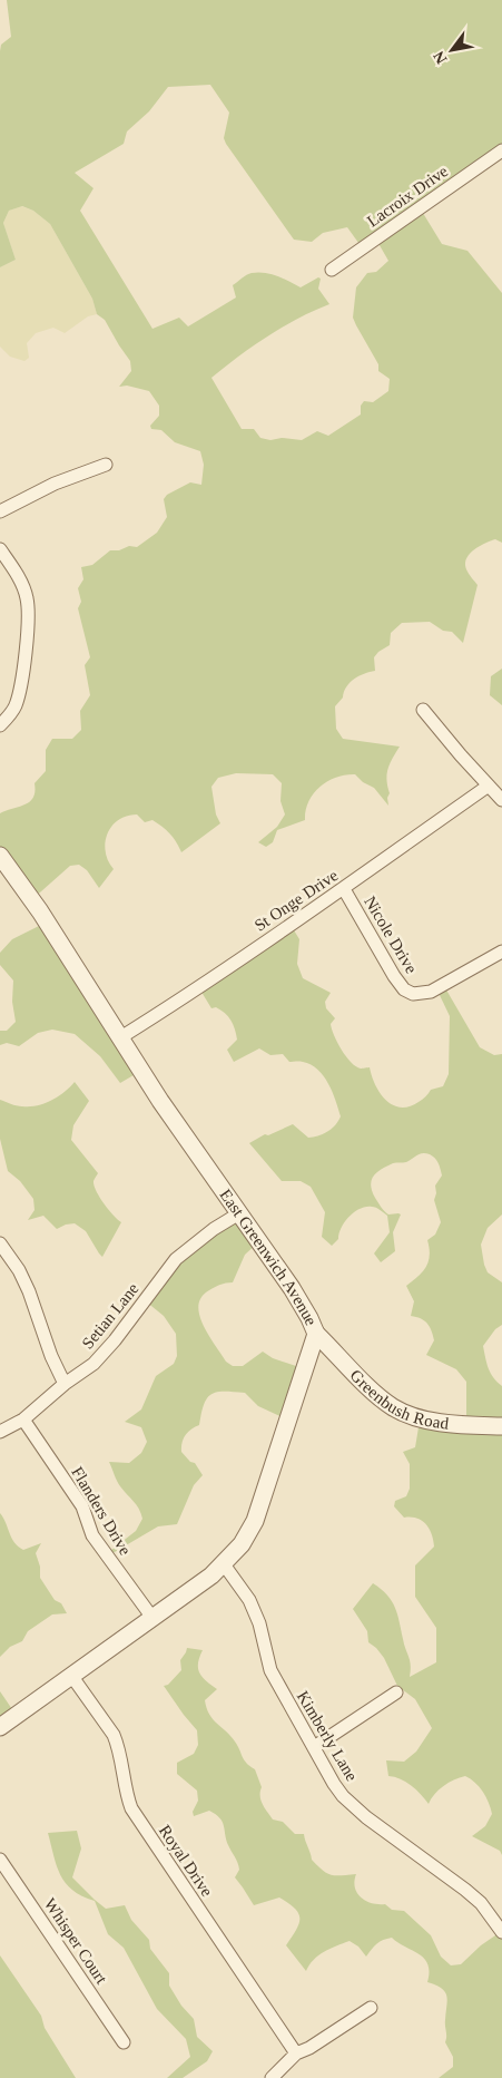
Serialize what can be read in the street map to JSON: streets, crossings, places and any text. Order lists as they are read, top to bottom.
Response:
{
  "streets": {
    "street": [
      "Lacroix Drive",
      "St Onge Drive",
      "Nicole Drive",
      "East Greenwich Avenue",
      "Setian Lane",
      "Greenbush Road",
      "Flanders Drive",
      "Kimberly Lane",
      "Royal Drive",
      "Whisper Court"
    ]
  },
  "crossings": [
    ["St Onge Drive", "Nicole Drive"],
    ["St Onge Drive", "East Greenwich Avenue"],
    ["East Greenwich Avenue", "Setian Lane"],
    ["East Greenwich Avenue", "Greenbush Road"],
    ["East Greenwich Avenue", "Flanders Drive"],
    ["East Greenwich Avenue", "Kimberly Lane"],
    ["East Greenwich Avenue", "Royal Drive"],
    ["Setian Lane", "Flanders Drive"]
  ],
  "north": "bottom left"
}
